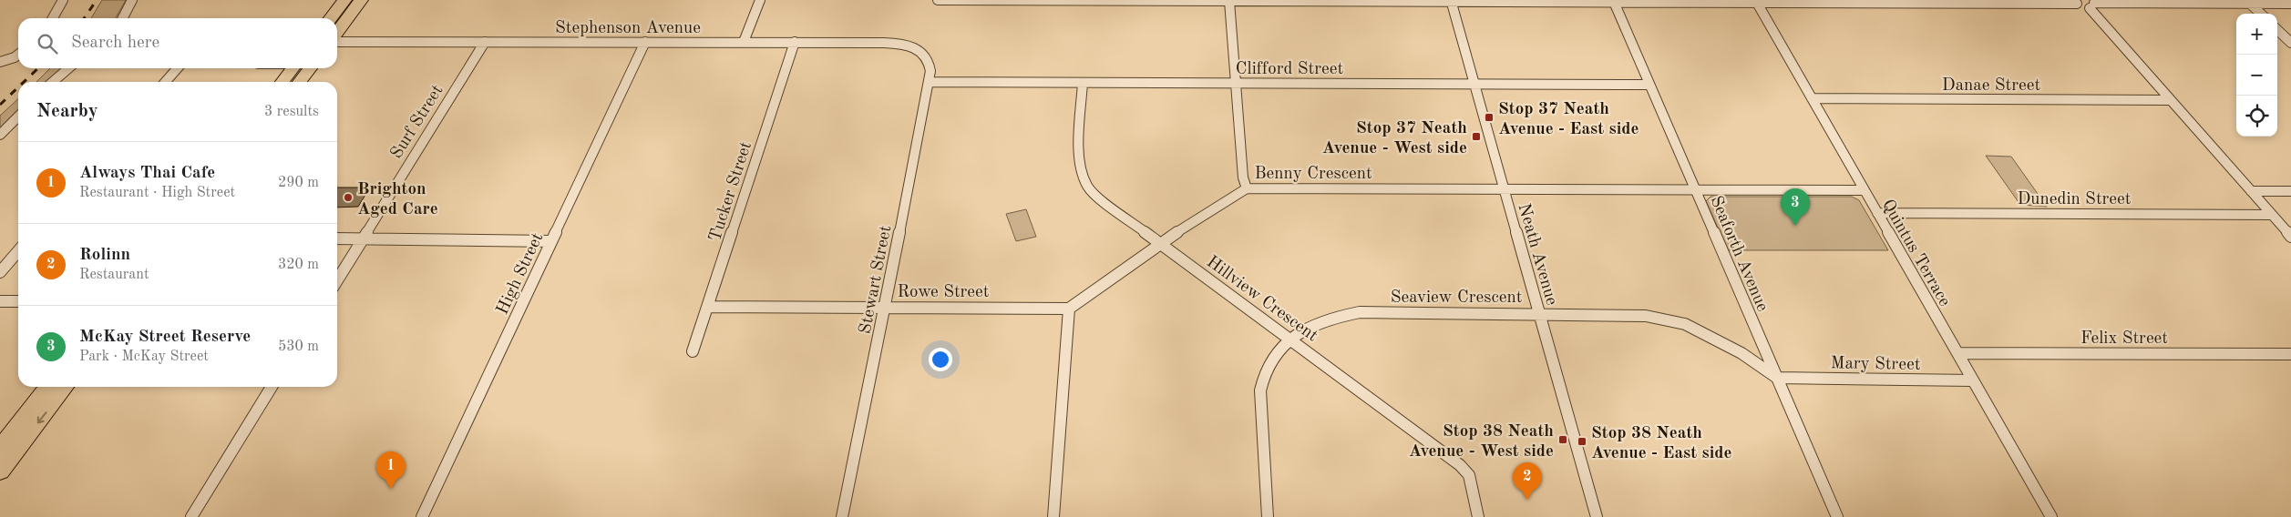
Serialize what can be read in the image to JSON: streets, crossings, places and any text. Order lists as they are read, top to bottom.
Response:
{
  "streets": {
    "street": [
      "Stephenson Avenue",
      "Clifford Street",
      "Danae Street",
      "Surf Street",
      "Benny Crescent",
      "Tucker Street",
      "Dunedin Street",
      "Quintus Terrace",
      "Seaforth Avenue",
      "Neath Avenue",
      "High Street",
      "Stewart Street",
      "Rowe Street",
      "Seaview Crescent",
      "Hillview Crescent",
      "Felix Street",
      "Mary Street"
    ]
  },
  "crossings": [
    ["Stephenson Avenue", "Surf Street"],
    ["Stephenson Avenue", "Tucker Street"],
    ["Stephenson Avenue", "High Street"],
    ["Stephenson Avenue", "Stewart Street"],
    ["Clifford Street", "Seaforth Avenue"],
    ["Clifford Street", "Neath Avenue"],
    ["Clifford Street", "Stewart Street"],
    ["Clifford Street", "Hillview Crescent"],
    ["Danae Street", "Quintus Terrace"],
    ["Benny Crescent", "Quintus Terrace"],
    ["Benny Crescent", "Seaforth Avenue"],
    ["Benny Crescent", "Neath Avenue"],
    ["Benny Crescent", "Rowe Street"],
    ["Benny Crescent", "Hillview Crescent"],
    ["Tucker Street", "Rowe Street"],
    ["Dunedin Street", "Quintus Terrace"],
    ["Quintus Terrace", "Felix Street"],
    ["Quintus Terrace", "Mary Street"],
    ["Seaforth Avenue", "Seaview Crescent"],
    ["Seaforth Avenue", "Mary Street"],
    ["Neath Avenue", "Seaview Crescent"],
    ["Stewart Street", "Rowe Street"],
    ["Seaview Crescent", "Hillview Crescent"],
    ["Seaview Crescent", "Mary Street"]
  ],
  "places": {
    "transit": [
      "Stop 37 Neath Avenue - East side",
      "Stop 37 Neath Avenue - West side",
      "Stop 38 Neath Avenue - West side",
      "Stop 38 Neath Avenue - East side"
    ],
    "other": ["Brighton Aged Care"]
  },
  "page": {
    "map_buttons": ["+", "−"],
    "search": "Search here",
    "heading": ["Nearby", "3 results"],
    "list": [
      {
        "mark": "1",
        "name": "Always Thai Cafe",
        "note": "Restaurant · High Street",
        "value": "290 m"
      },
      {
        "mark": "2",
        "name": "Rolinn",
        "note": "Restaurant",
        "value": "320 m"
      },
      {
        "mark": "3",
        "name": "McKay Street Reserve",
        "note": "Park · McKay Street",
        "value": "530 m"
      }
    ],
    "pins": ["3", "1", "2"]
  }
}
